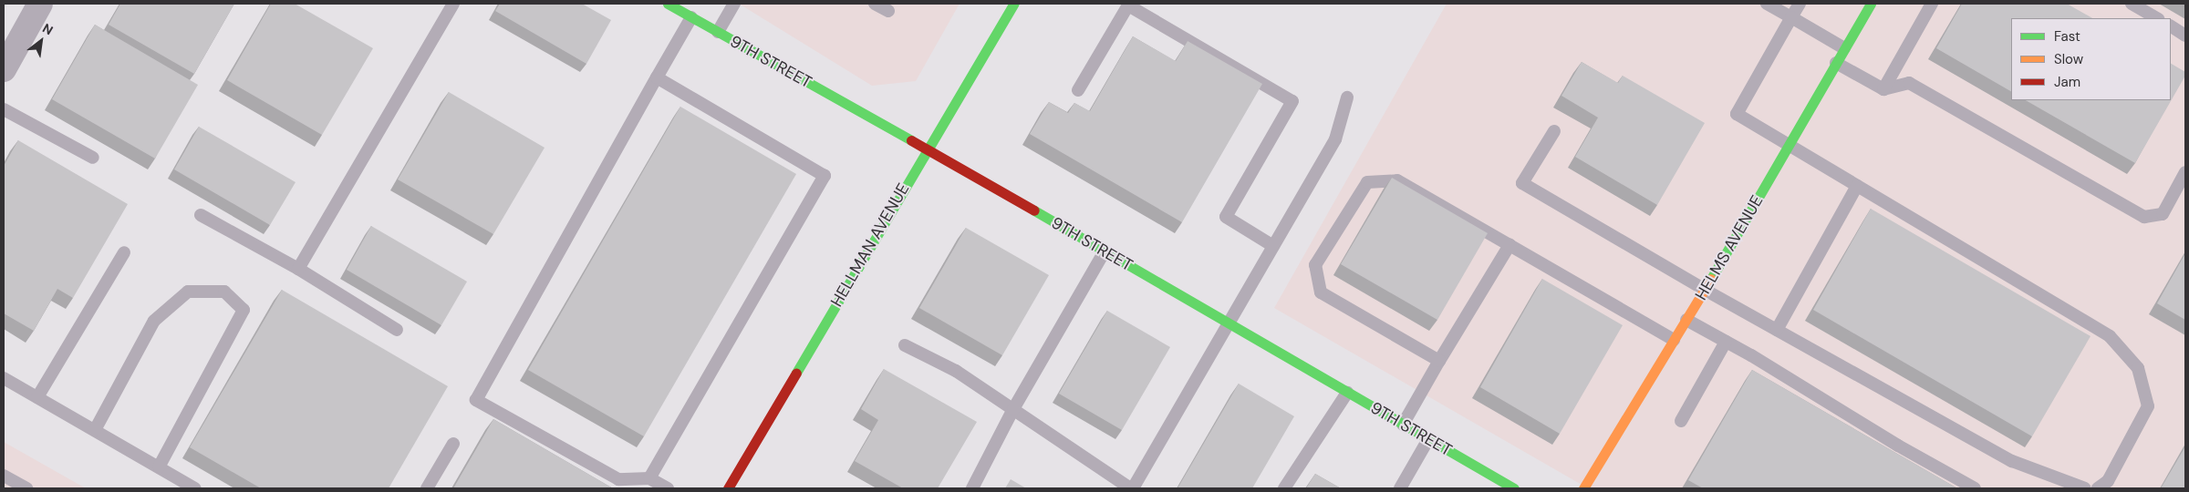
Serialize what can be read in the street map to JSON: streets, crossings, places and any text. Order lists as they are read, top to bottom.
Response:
{
  "streets": {
    "street": ["9TH STREET", "HELLMAN AVENUE", "HELMS AVENUE"]
  },
  "crossings": [
    ["9TH STREET", "HELLMAN AVENUE"]
  ],
  "legend": ["Fast", "Slow", "Jam"],
  "north": "top right"
}
